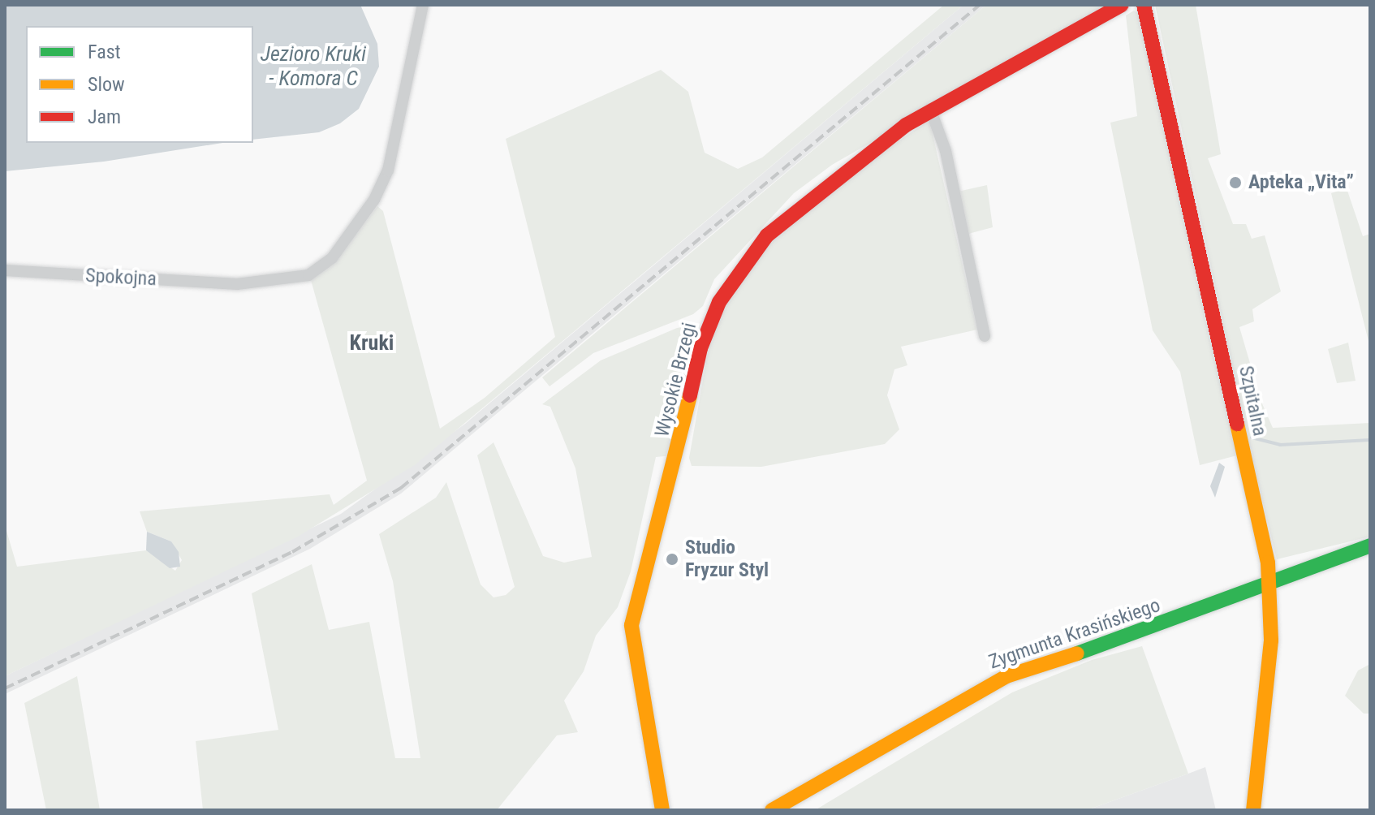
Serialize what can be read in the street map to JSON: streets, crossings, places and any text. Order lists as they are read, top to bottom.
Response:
{
  "streets": {
    "street": [
      "Spokojna",
      "Wysokie Brzegi",
      "Szpitalna",
      "Zygmunta Krasińskiego"
    ]
  },
  "crossings": [
    ["Szpitalna", "Zygmunta Krasińskiego"]
  ],
  "districts": ["Kruki"],
  "water": ["Jezioro Kruki - Komora C"],
  "places": ["Apteka „Vita”", "Studio Fryzur Styl"],
  "legend": ["Fast", "Slow", "Jam"]
}
